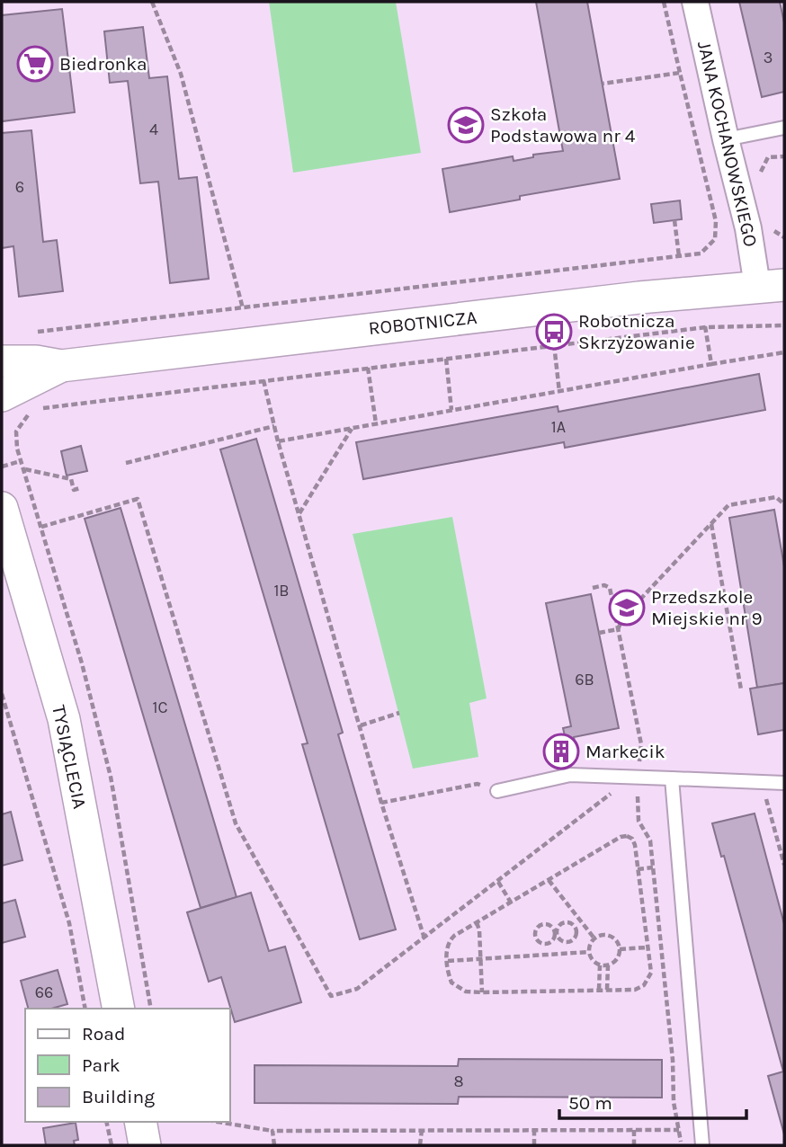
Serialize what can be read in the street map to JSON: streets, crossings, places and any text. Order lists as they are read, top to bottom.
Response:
{
  "streets": {
    "street": ["JANA KOCHANOWSKIEGO", "ROBOTNICZA", "TYSIĄCLECIA"]
  },
  "crossings": [
    ["JANA KOCHANOWSKIEGO", "ROBOTNICZA"]
  ],
  "places": {
    "supermarket": ["Biedronka"],
    "school or university": ["Szkoła Podstawowa nr 4", "Przedszkole Miejskie nr 9"],
    "bus stop": ["Robotnicza Skrzyżowanie"],
    "building": ["Markecik"]
  },
  "house_numbers": [
    "3",
    "4",
    "6",
    "1A",
    "1B",
    "6B",
    "1C",
    "66",
    "8"
  ],
  "legend": ["Road", "Park", "Building"],
  "scale_bar": "50 m"
}
